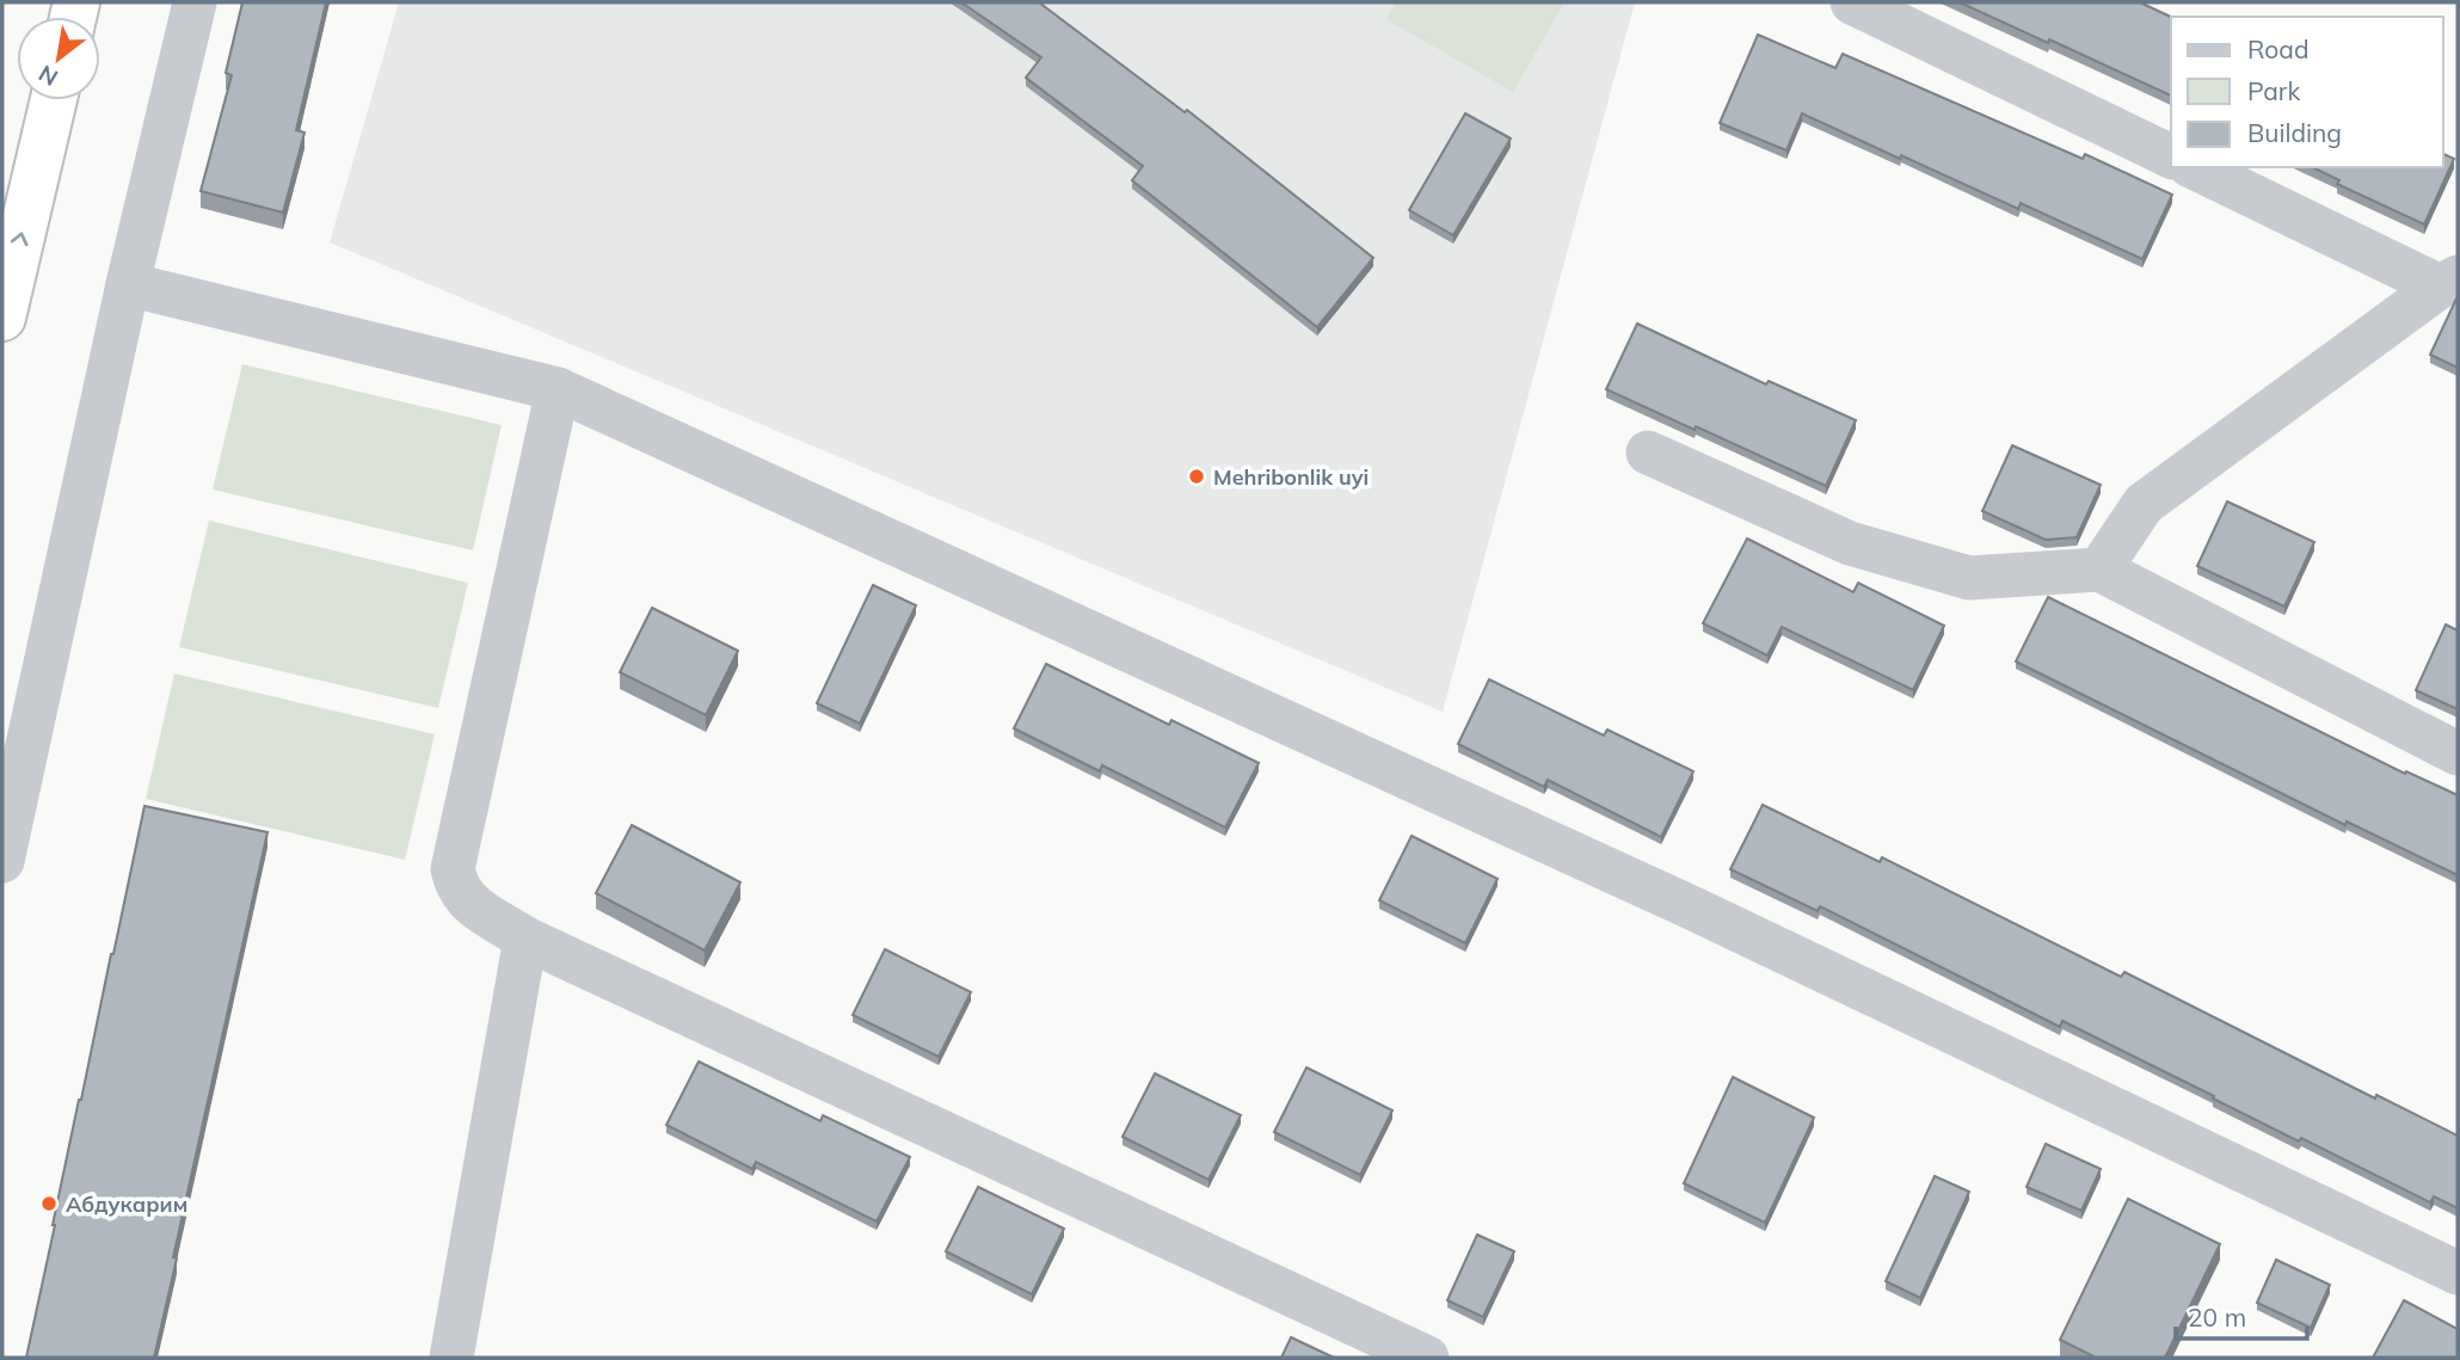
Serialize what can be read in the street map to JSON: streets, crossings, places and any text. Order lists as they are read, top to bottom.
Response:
{
  "places": ["Mehribonlik uyi", "Абдукарим"],
  "legend": ["Road", "Park", "Building"],
  "scale_bar": "20 m",
  "north": "bottom left"
}
